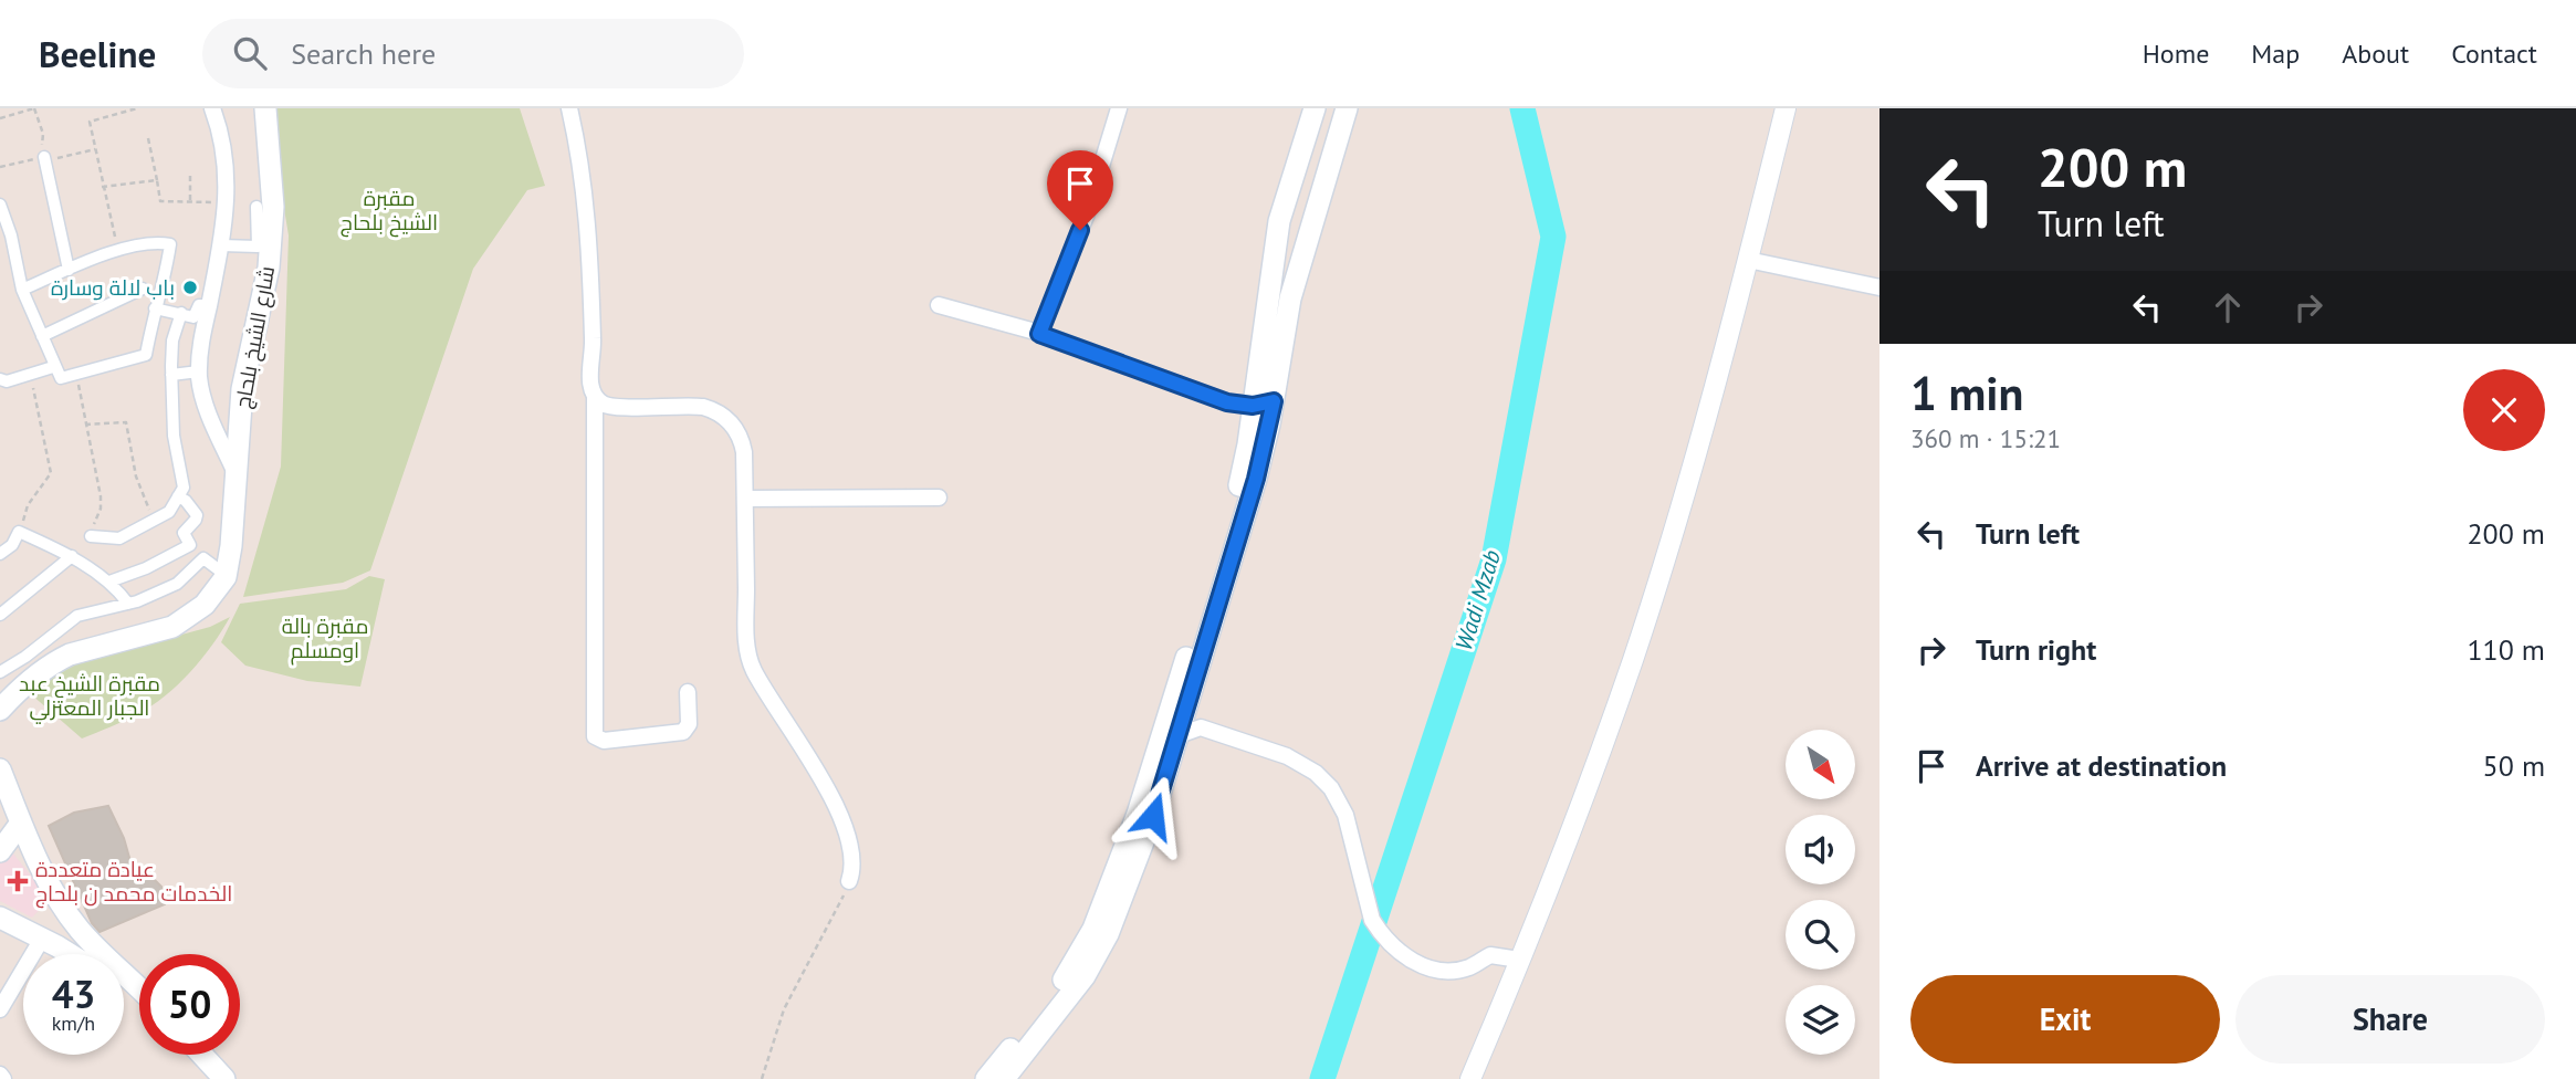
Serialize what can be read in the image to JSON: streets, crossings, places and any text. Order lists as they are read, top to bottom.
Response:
{
  "streets": {
    "main road": ["شارع الشيخ بلحاج"]
  },
  "water": ["Wadi Mzab"],
  "parks": ["مقبرة الشيخ بلحاج", "مقبرة بالة اومسلم", "مقبرة الشيخ عبد الجبار المعتزلي"],
  "places": {
    "other": ["باب لالة وسارة"],
    "health": ["عيادة متعددة الخدمات محمد ن بلحاج"]
  },
  "north": "bottom right",
  "page": {
    "header": "Beeline",
    "search": "Search here",
    "nav": [
      "Home",
      "Map",
      "About",
      "Contact"
    ],
    "turn": ["200 m", "Turn left"],
    "heading": ["1 min", "360 m · 15:21"],
    "list": [
      {
        "name": "Turn left",
        "value": "200 m"
      },
      {
        "name": "Turn right",
        "value": "110 m"
      },
      {
        "name": "Arrive at destination",
        "value": "50 m"
      }
    ],
    "speed": "43 km/h",
    "limit": "50",
    "buttons": ["Exit", "Share"]
  }
}
